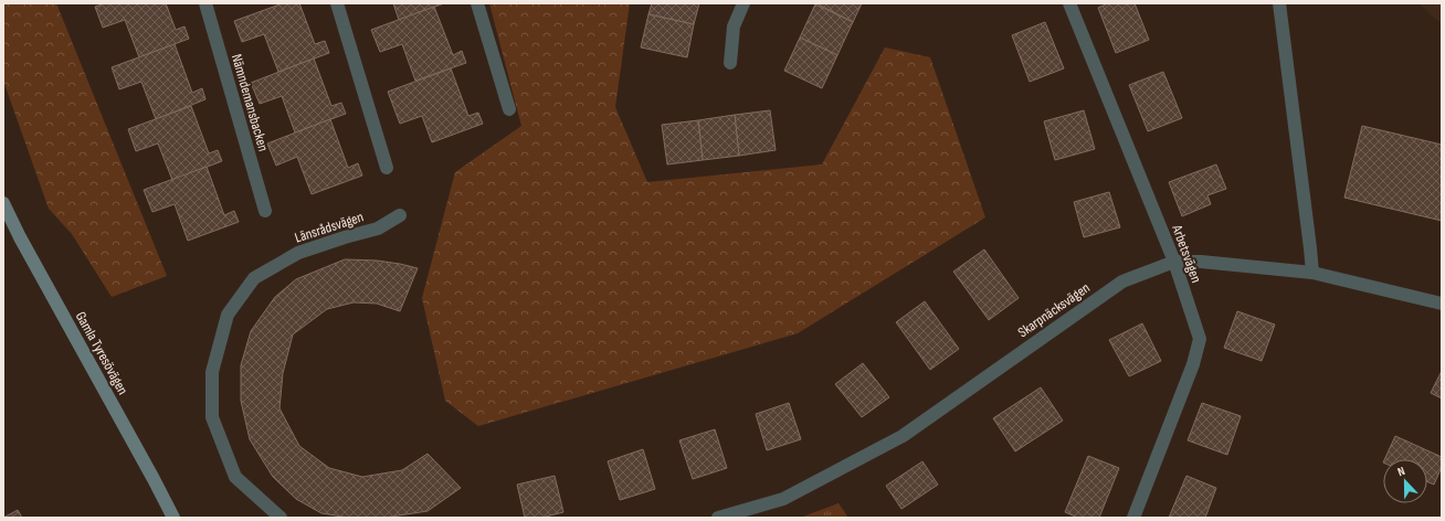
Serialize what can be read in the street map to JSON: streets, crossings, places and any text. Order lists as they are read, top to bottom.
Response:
{
  "streets": {
    "street": [
      "Nämndemansbacken",
      "Länsrådsvägen",
      "Arbetsvägen",
      "Skarpnäcksvägen",
      "Gamla Tyresövägen"
    ]
  },
  "crossings": [
    ["Arbetsvägen", "Skarpnäcksvägen"]
  ],
  "north": "top"
}
